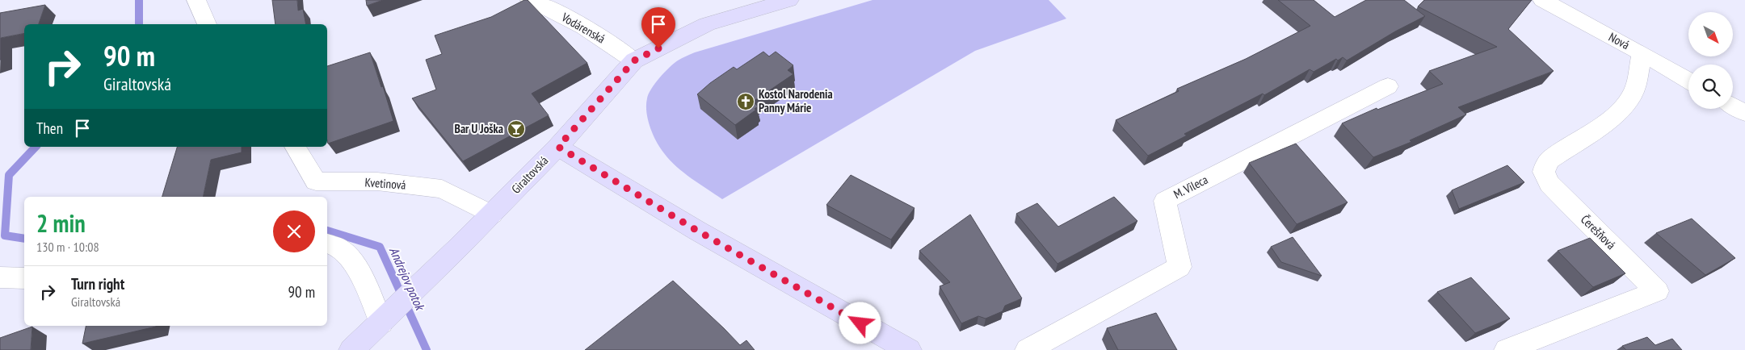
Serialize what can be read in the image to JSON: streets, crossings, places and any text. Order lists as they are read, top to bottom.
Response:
{
  "streets": {
    "street": [
      "Vodárenská",
      "Nová",
      "Giraltovská",
      "Kvetinová",
      "M. Vileca",
      "Čerešňová"
    ]
  },
  "crossings": [
    ["Vodárenská", "Giraltovská"],
    ["Nová", "Čerešňová"],
    ["Giraltovská", "Kvetinová"]
  ],
  "water": ["Andrejov potok"],
  "places": {
    "church": ["Kostol Narodenia Panny Márie"],
    "bar": ["Bar U Joška"]
  },
  "north": "bottom right",
  "page": {
    "turn": ["90 m", "Giraltovská"],
    "then": "Then",
    "heading": ["2 min", "130 m · 10:08"],
    "list": [
      {
        "name": "Turn right",
        "note": "Giraltovská",
        "value": "90 m"
      }
    ]
  }
}
